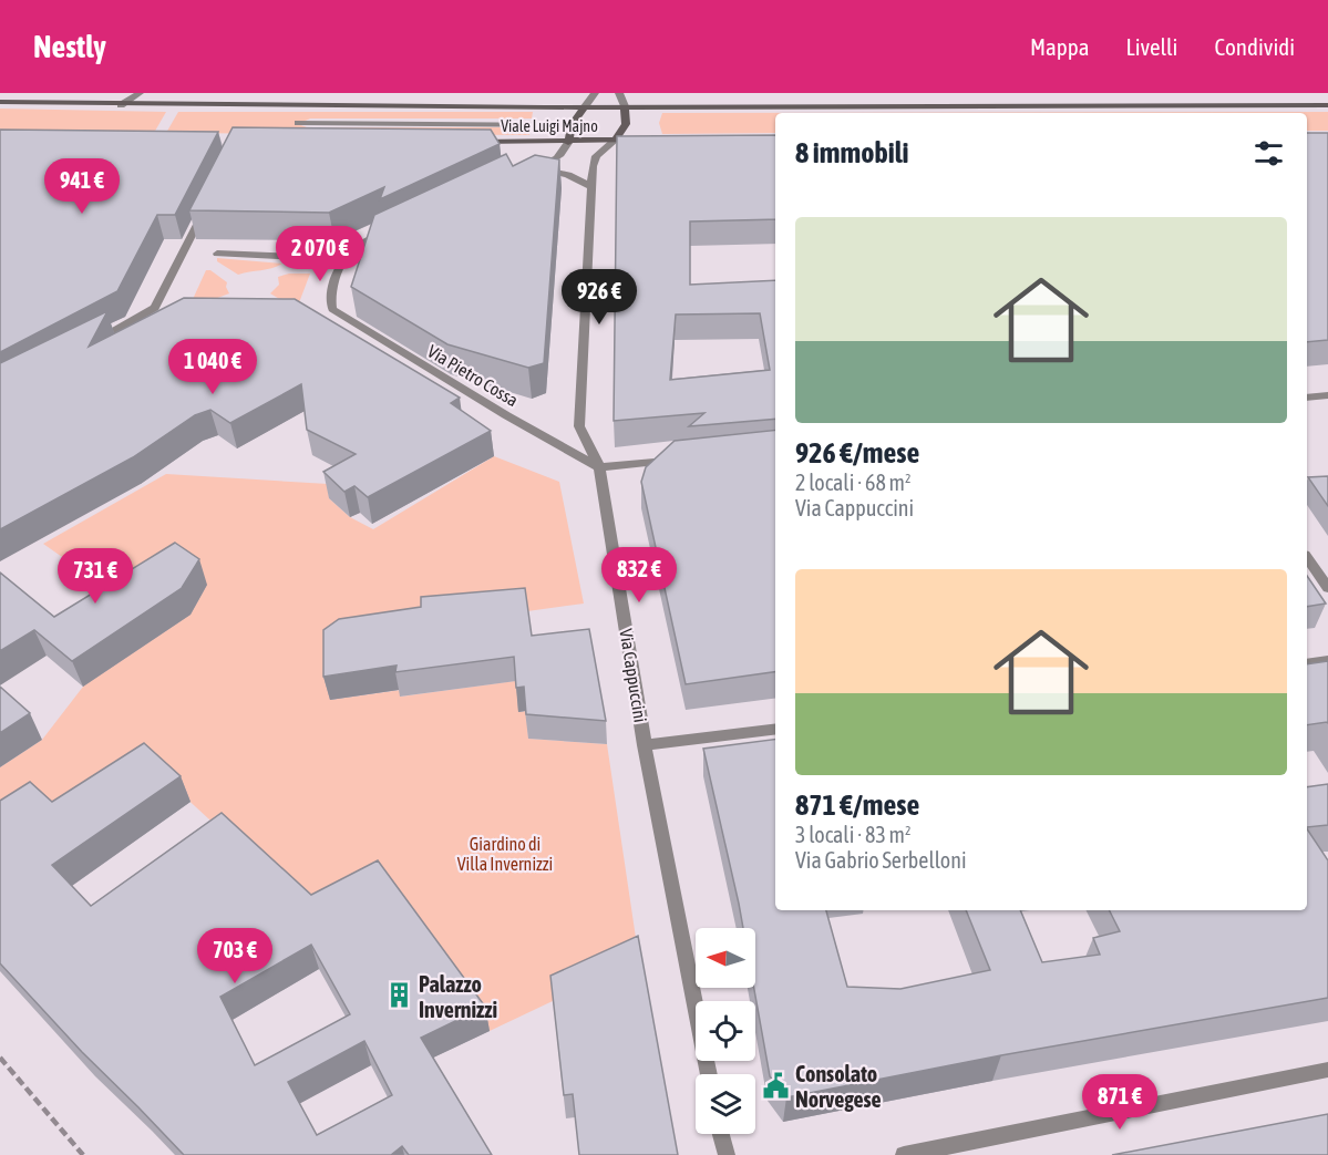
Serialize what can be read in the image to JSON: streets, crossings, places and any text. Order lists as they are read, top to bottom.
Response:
{
  "streets": {
    "main road": ["Viale Luigi Majno"],
    "street": ["Via Pietro Cossa", "Via Cappuccini"]
  },
  "crossings": [
    ["Viale Luigi Majno", "Via Cappuccini"],
    ["Via Pietro Cossa", "Via Cappuccini"]
  ],
  "parks": ["Giardino di Villa Invernizzi"],
  "places": {
    "building": ["Palazzo Invernizzi"],
    "public building": ["Consolato Norvegese"]
  },
  "north": "left",
  "page": {
    "header": "Nestly",
    "nav": ["Mappa", "Livelli", "Condividi"],
    "heading": "8 immobili",
    "price": [
      "941 €",
      "2 070 €",
      "926 €",
      "1 040 €",
      "832 €",
      "731 €",
      "703 €",
      "871 €"
    ],
    "list": [
      {
        "name": "926 €/mese",
        "note": "2 locali · 68 m² · Via Cappuccini"
      },
      {
        "name": "871 €/mese",
        "note": "3 locali · 83 m² · Via Gabrio Serbelloni"
      }
    ]
  }
}
